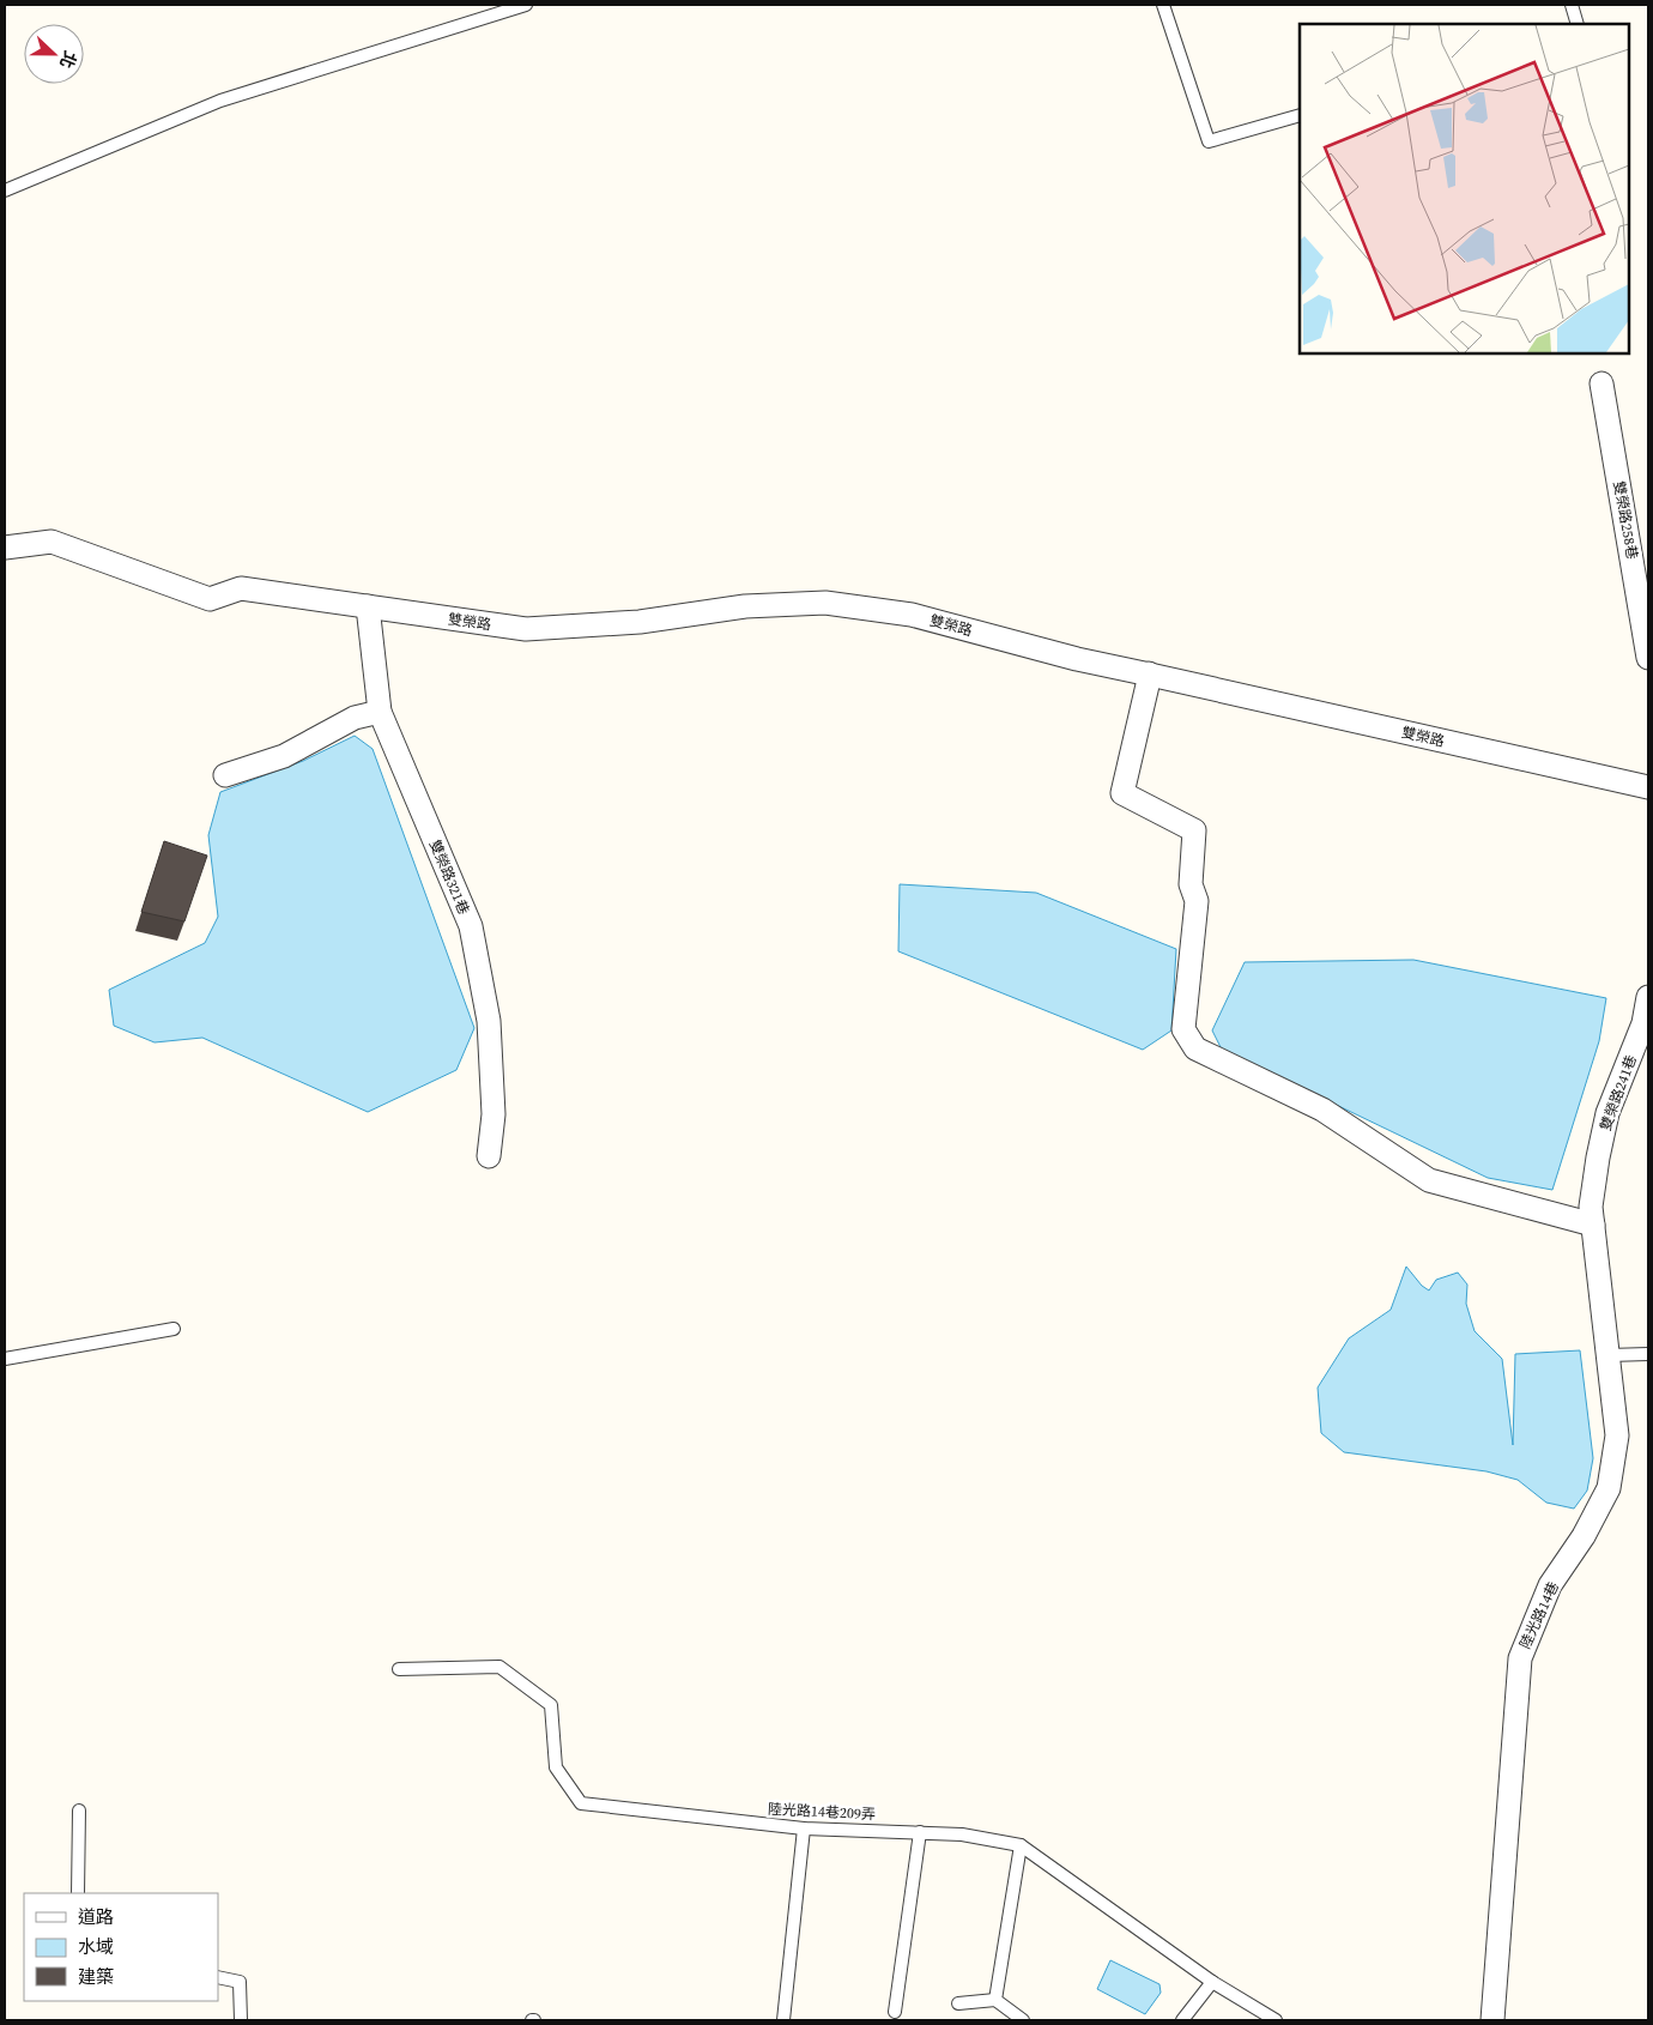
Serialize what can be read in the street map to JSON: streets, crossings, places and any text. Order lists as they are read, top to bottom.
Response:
{
  "streets": {
    "street": [
      "雙榮路258巷",
      "雙榮路",
      "雙榮路321巷",
      "雙榮路241巷",
      "陸光路14巷"
    ],
    "lane": ["陸光路14巷209弄"]
  },
  "crossings": [
    ["雙榮路", "雙榮路321巷"],
    ["雙榮路241巷", "陸光路14巷"]
  ],
  "legend": ["道路", "水域", "建築"],
  "north": "right"
}
